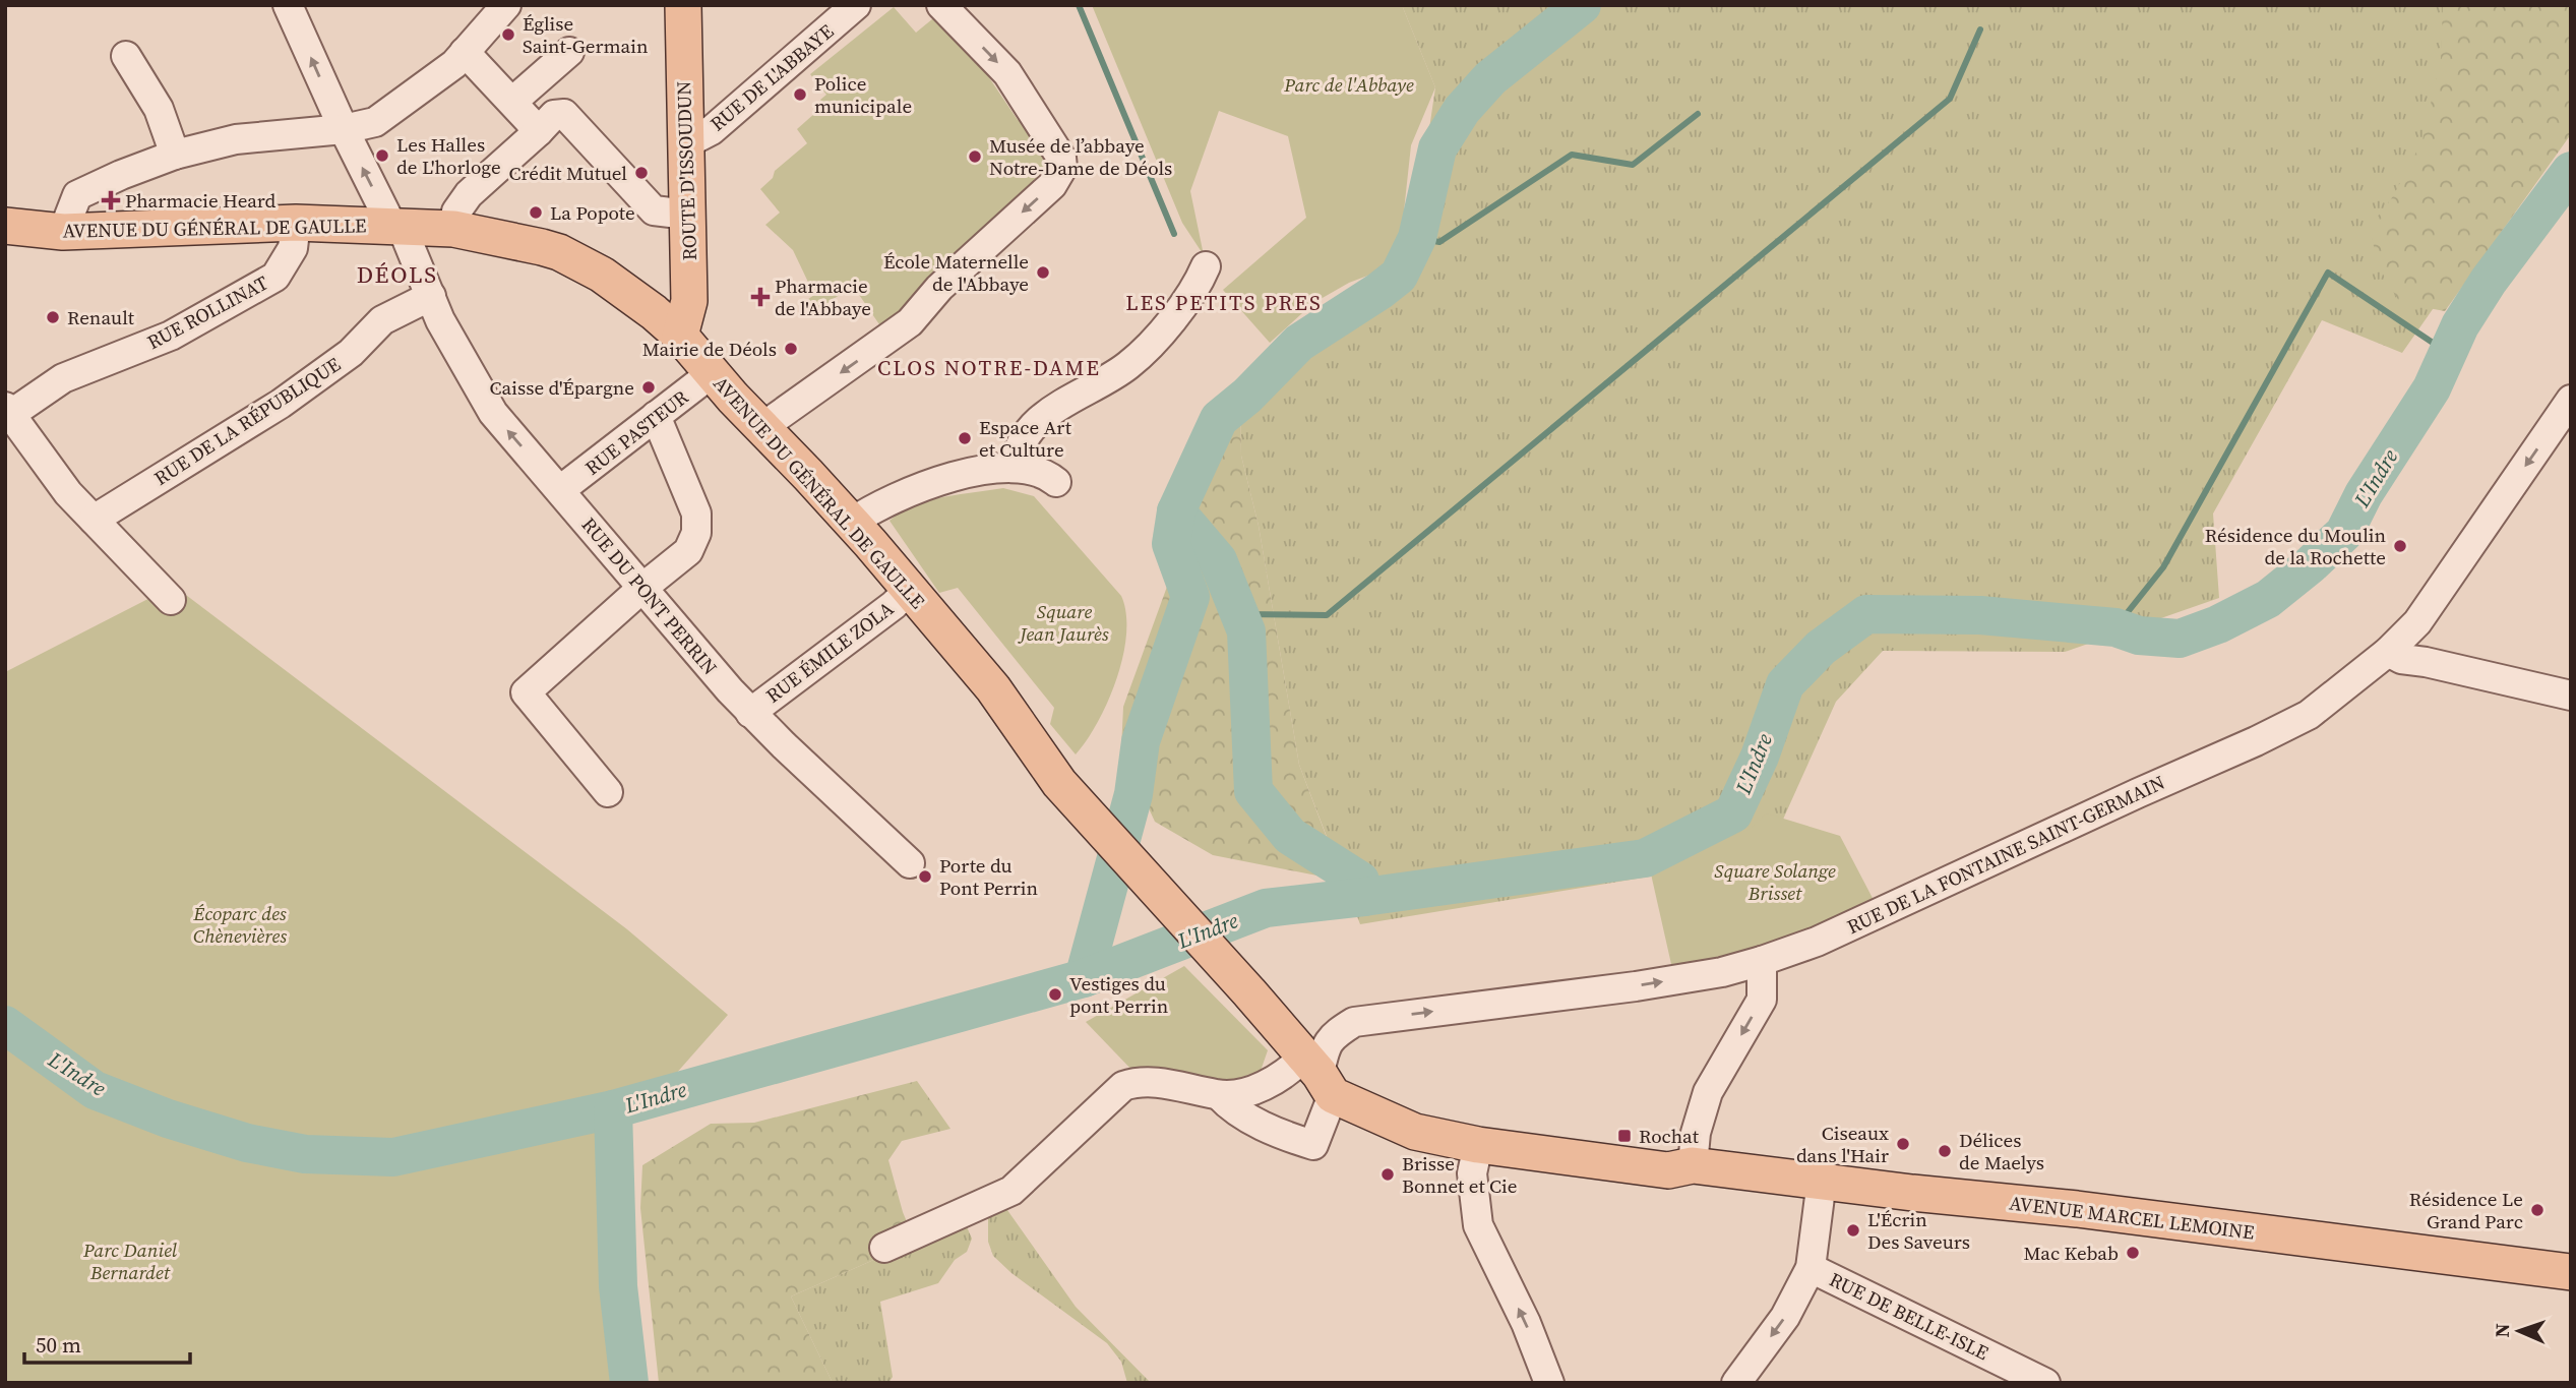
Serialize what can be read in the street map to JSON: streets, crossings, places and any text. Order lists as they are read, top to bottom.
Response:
{
  "streets": {
    "main road": ["ROUTE D'ISSOUDUN", "AVENUE DU GÉNÉRAL DE GAULLE", "AVENUE MARCEL LEMOINE"],
    "street": [
      "RUE DE L'ABBAYE",
      "RUE ROLLINAT",
      "RUE DE LA RÉPUBLIQUE",
      "RUE PASTEUR",
      "RUE DU PONT PERRIN",
      "RUE ÉMILE ZOLA",
      "RUE DE LA FONTAINE SAINT-GERMAIN",
      "RUE DE BELLE-ISLE"
    ]
  },
  "crossings": [
    ["RUE DE L'ABBAYE", "ROUTE D'ISSOUDUN"],
    ["ROUTE D'ISSOUDUN", "AVENUE DU GÉNÉRAL DE GAULLE"],
    ["AVENUE DU GÉNÉRAL DE GAULLE", "RUE ROLLINAT"],
    ["AVENUE DU GÉNÉRAL DE GAULLE", "RUE PASTEUR"],
    ["AVENUE DU GÉNÉRAL DE GAULLE", "RUE DU PONT PERRIN"],
    ["AVENUE DU GÉNÉRAL DE GAULLE", "RUE ÉMILE ZOLA"],
    ["AVENUE DU GÉNÉRAL DE GAULLE", "AVENUE MARCEL LEMOINE"],
    ["RUE DE LA RÉPUBLIQUE", "RUE DU PONT PERRIN"],
    ["RUE PASTEUR", "RUE DU PONT PERRIN"],
    ["RUE DU PONT PERRIN", "RUE ÉMILE ZOLA"],
    ["RUE DE LA FONTAINE SAINT-GERMAIN", "AVENUE MARCEL LEMOINE"]
  ],
  "districts": ["DÉOLS", "LES PETITS PRES", "CLOS NOTRE-DAME"],
  "water": ["L'Indre"],
  "parks": [
    "Parc de l'Abbaye",
    "Square Jean Jaurès",
    "Square Solange Brisset",
    "Écoparc des Chènevières",
    "Parc Daniel Bernardet"
  ],
  "places": {
    "other": [
      "Église Saint-Germain",
      "Police municipale",
      "Les Halles de L'horloge",
      "Musée de l’abbaye Notre-Dame de Déols",
      "Crédit Mutuel",
      "La Popote",
      "École Maternelle de l'Abbaye",
      "Renault",
      "Mairie de Déols",
      "Caisse d'Épargne",
      "Espace Art et Culture",
      "Résidence du Moulin de la Rochette",
      "Porte du Pont Perrin",
      "Vestiges du pont Perrin",
      "Ciseaux dans l'Hair",
      "Délices de Maelys",
      "Brisse Bonnet et Cie",
      "Résidence Le Grand Parc",
      "L'Écrin Des Saveurs",
      "Mac Kebab"
    ],
    "health": ["Pharmacie Heard", "Pharmacie de l'Abbaye"],
    "transit": ["Rochat"]
  },
  "scale_bar": "50 m",
  "north": "left"
}
